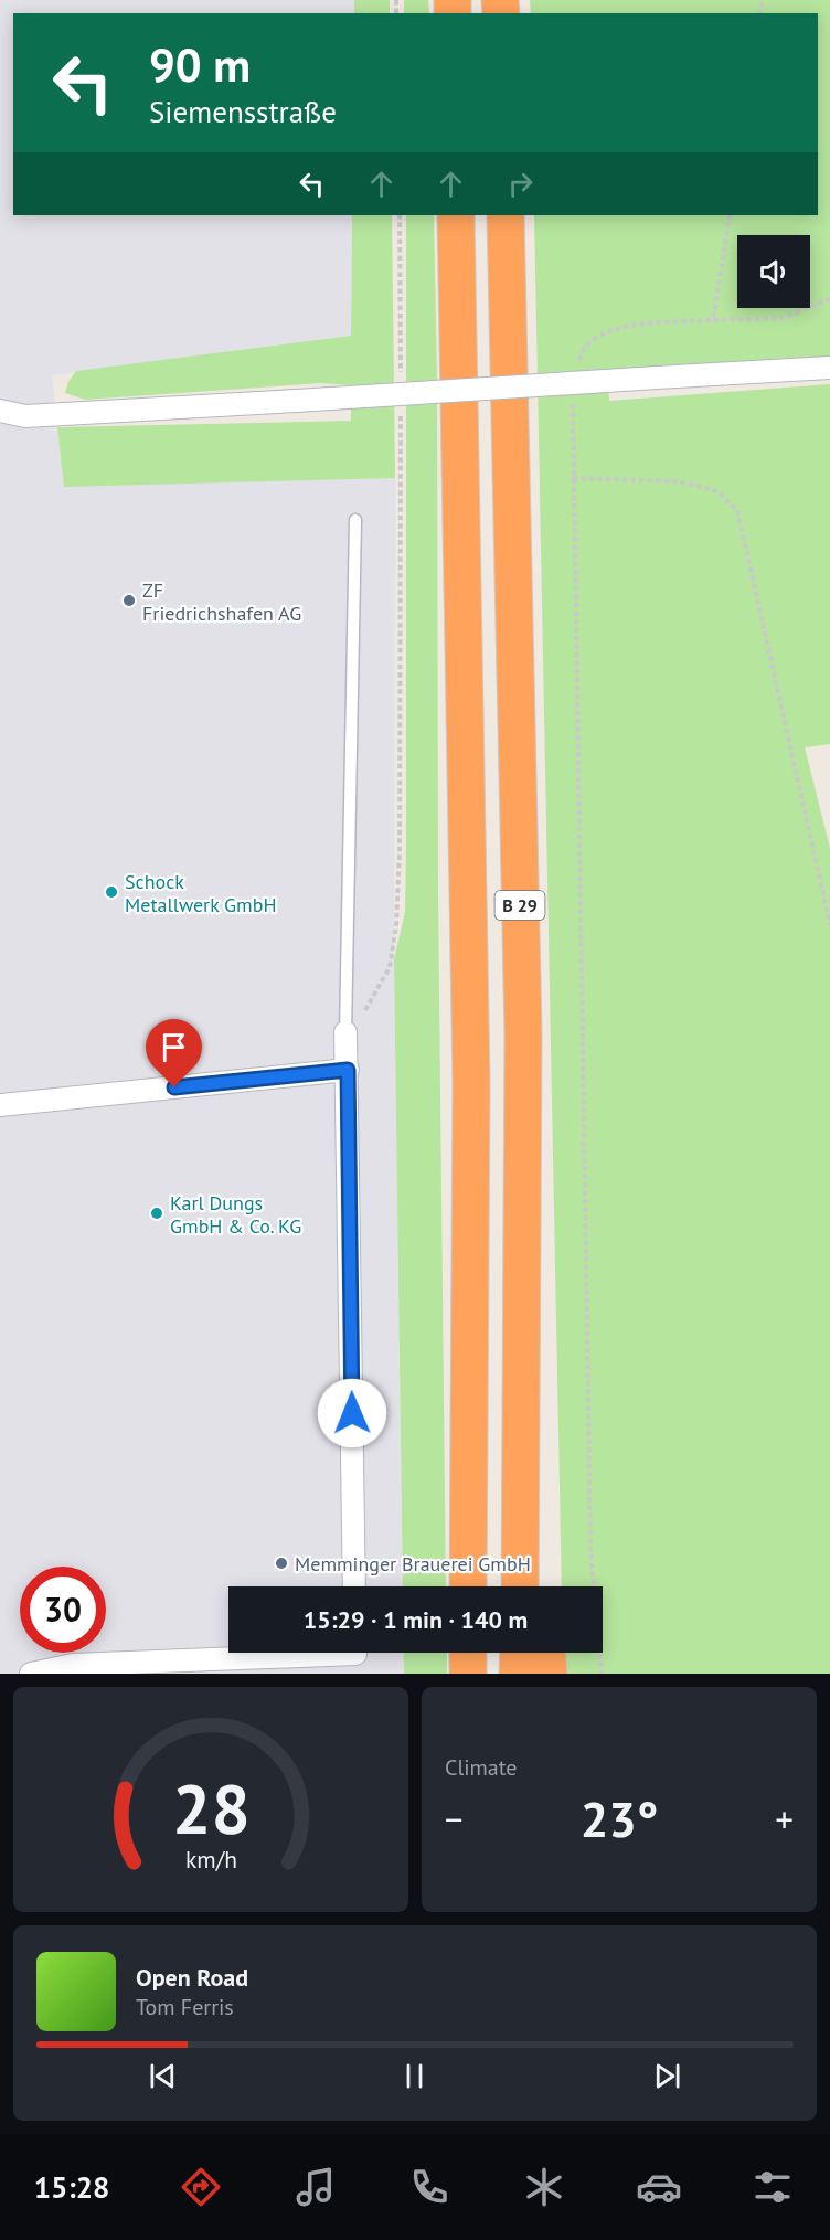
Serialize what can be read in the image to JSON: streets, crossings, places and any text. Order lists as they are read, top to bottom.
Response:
{
  "streets": {
    "highway": ["B 29"]
  },
  "places": [
    "ZF Friedrichshafen AG",
    "Schock Metallwerk GmbH",
    "Karl Dungs GmbH & Co. KG",
    "Memminger Brauerei GmbH"
  ],
  "page": {
    "turn": ["90 m", "Siemensstraße"],
    "limit": "30",
    "trip": "15:29 · 1 min · 140 m",
    "tile": "Climate",
    "heat": ["−", "23°", "+"],
    "song": ["Open Road", "Tom Ferris"],
    "tabs": "15:28",
    "gauge": ["28", "km/h"]
  }
}
